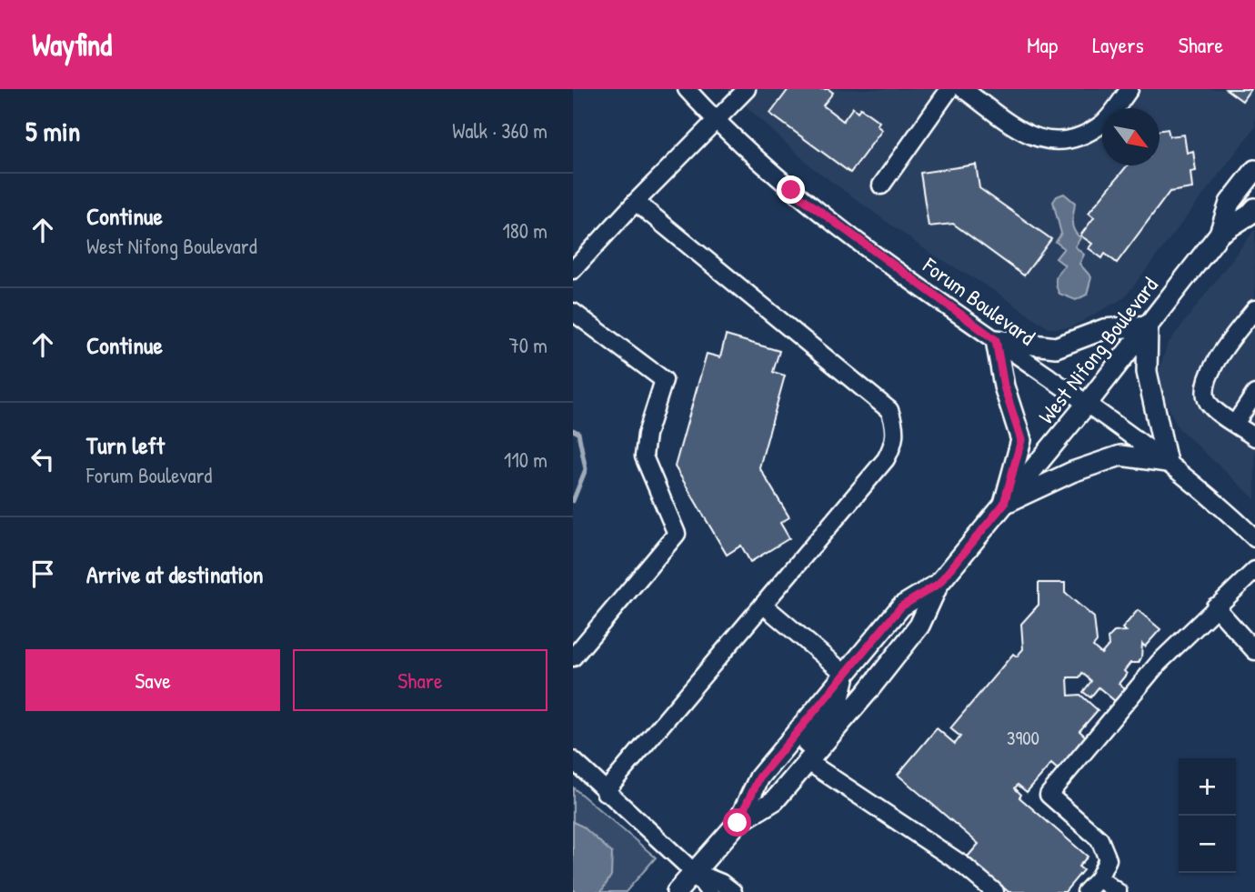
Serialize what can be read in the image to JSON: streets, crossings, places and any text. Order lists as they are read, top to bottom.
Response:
{
  "streets": {
    "main road": ["West Nifong Boulevard"],
    "street": ["Forum Boulevard"]
  },
  "crossings": [
    ["Forum Boulevard", "West Nifong Boulevard"]
  ],
  "house_numbers": ["3900"],
  "north": "bottom right",
  "page": {
    "header": "Wayfind",
    "nav": ["Map", "Layers", "Share"],
    "heading": ["5 min", "Walk · 360 m"],
    "list": [
      ["Continue", "West Nifong Boulevard", "180 m"],
      ["Continue", "70 m"],
      ["Turn left", "Forum Boulevard", "110 m"],
      "Arrive at destination"
    ],
    "buttons": ["Save", "Share"],
    "map_buttons": ["+", "−"]
  }
}
